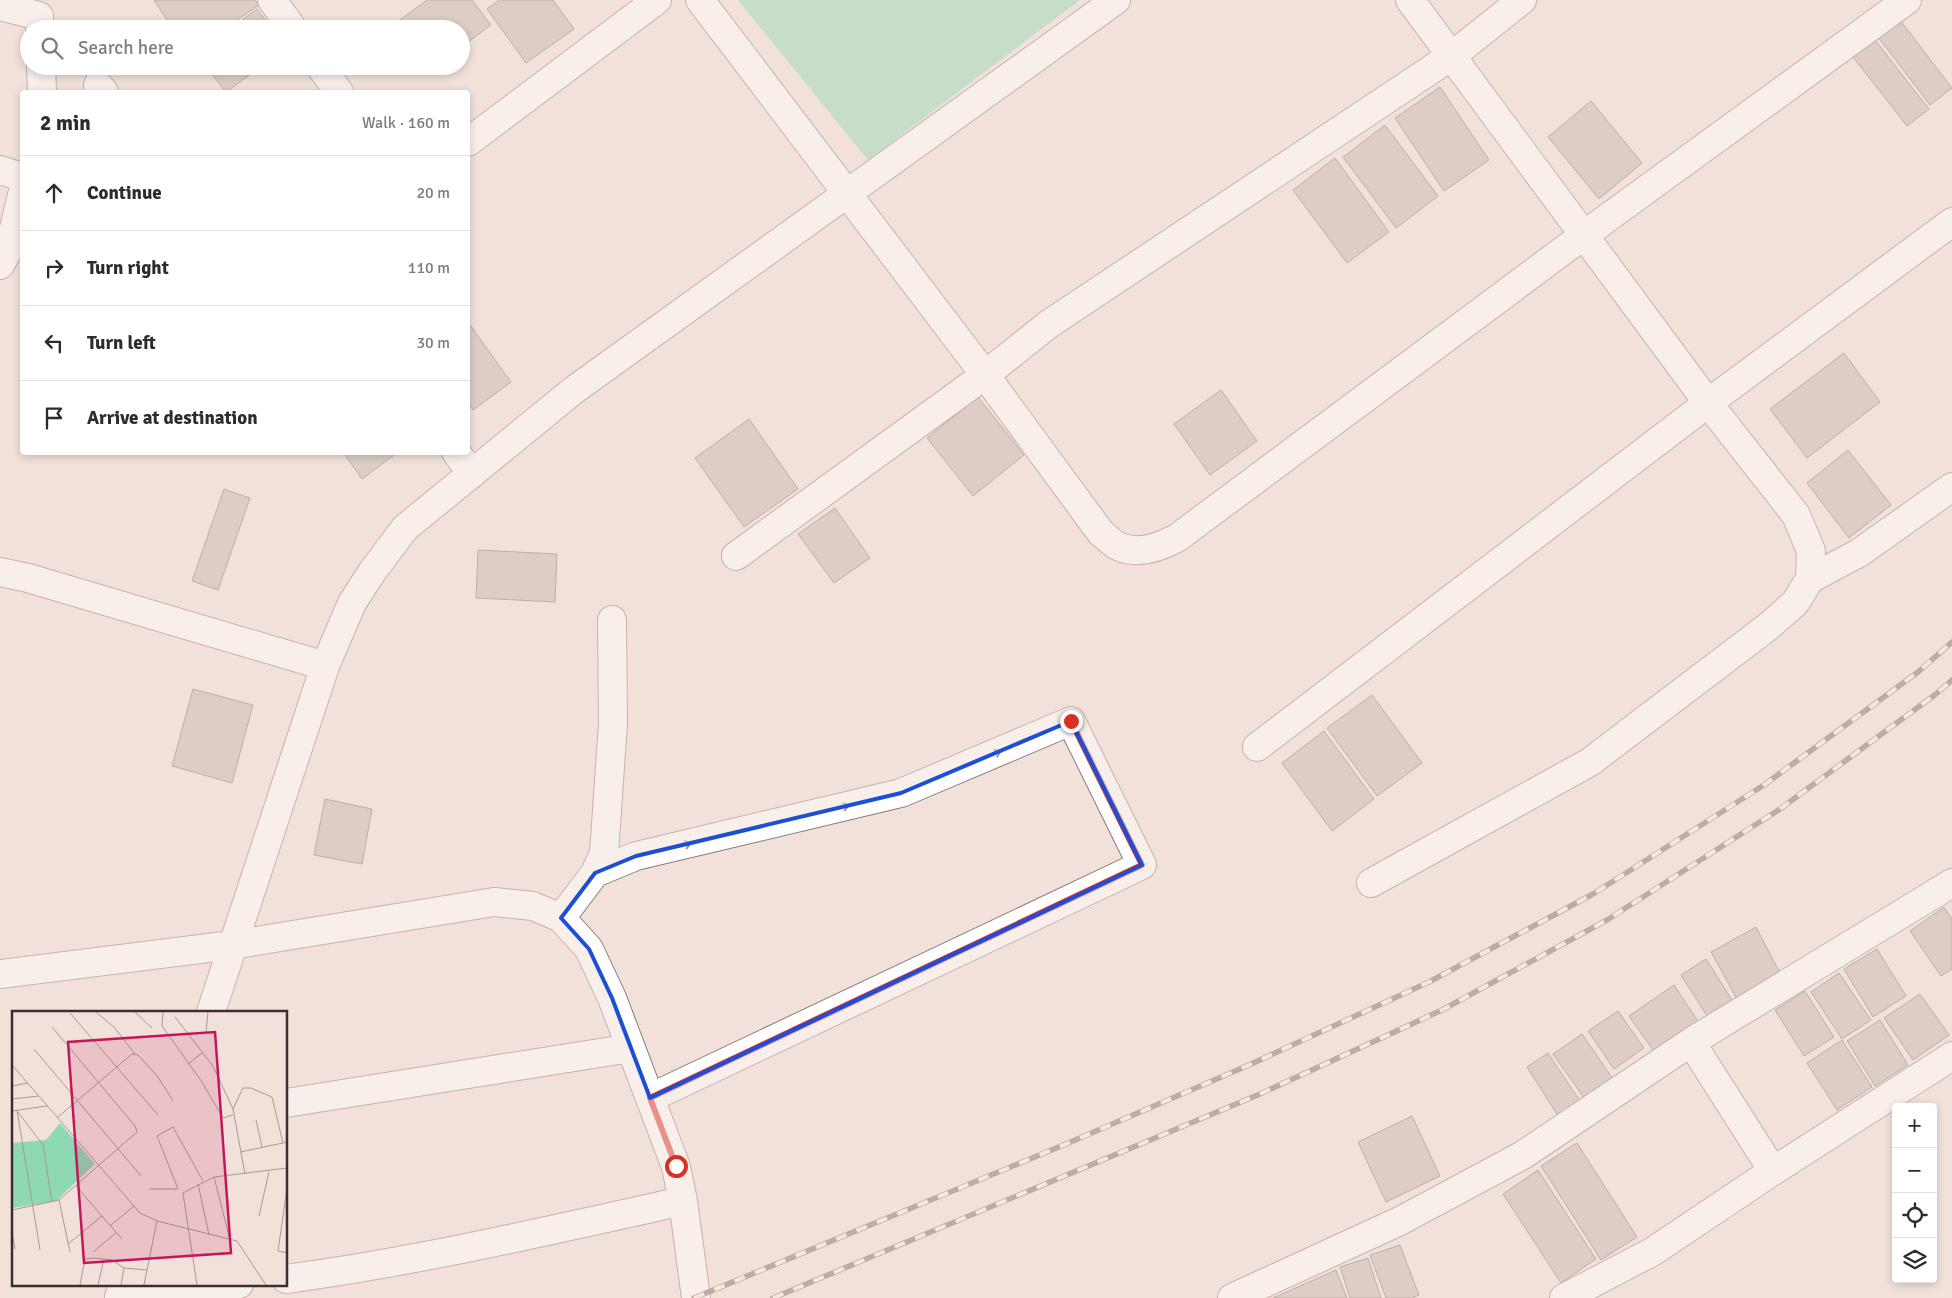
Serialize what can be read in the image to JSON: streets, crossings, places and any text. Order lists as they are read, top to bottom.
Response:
{
  "page": {
    "search": "Search here",
    "heading": ["2 min", "Walk · 160 m"],
    "list": [
      ["Continue", "20 m"],
      ["Turn right", "110 m"],
      ["Turn left", "30 m"],
      "Arrive at destination"
    ],
    "map_buttons": ["+", "−"]
  }
}
